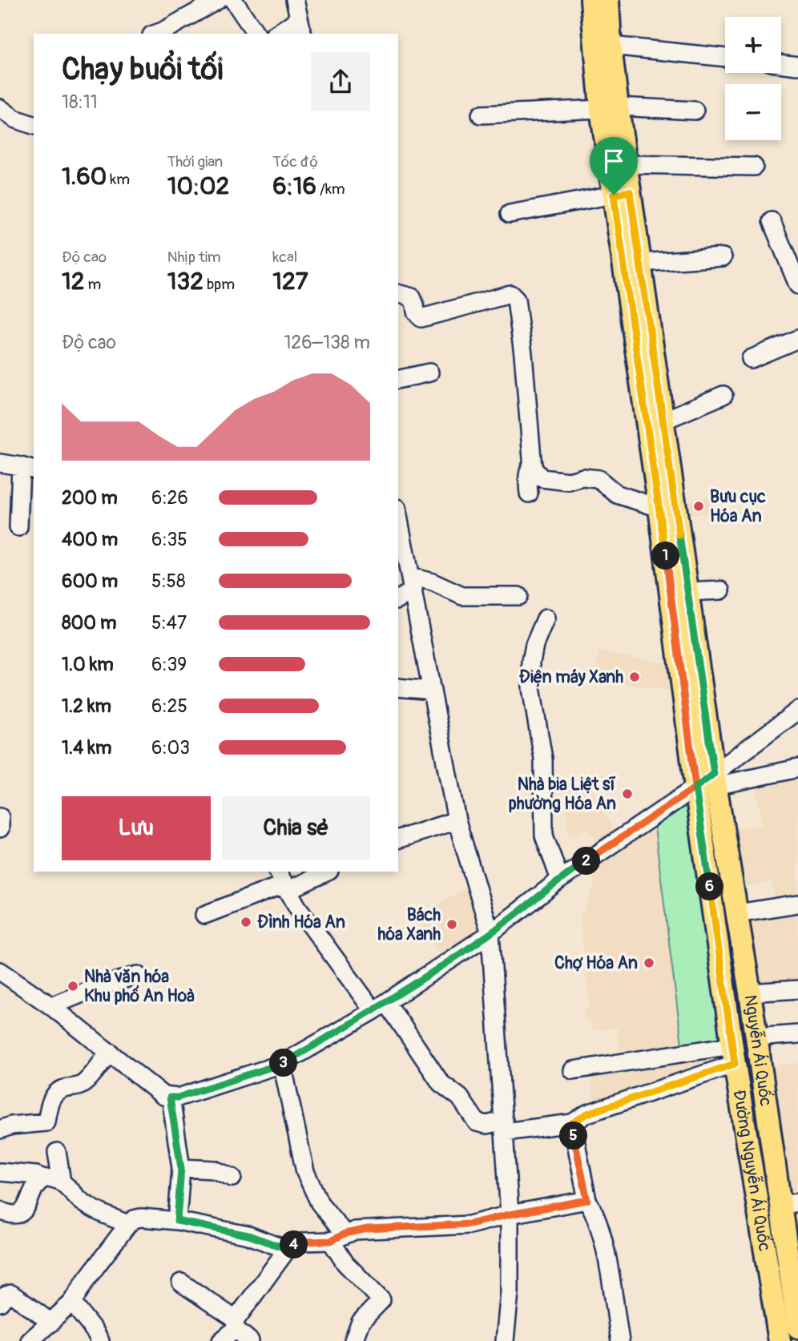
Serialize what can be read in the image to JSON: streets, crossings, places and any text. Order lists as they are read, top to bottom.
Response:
{
  "streets": {
    "main road": ["Nguyễn Ái Quốc", "Đường Nguyễn Ái Quốc"]
  },
  "crossings": [
    ["Nguyễn Ái Quốc", "Đường Nguyễn Ái Quốc"]
  ],
  "places": [
    "Bưu cục Hóa An",
    "Điện máy Xanh",
    "Nhà bia Liệt sĩ phường Hóa An",
    "Đình Hóa An",
    "Bách hóa Xanh",
    "Chợ Hóa An",
    "Nhà văn hóa Khu phố An Hoà"
  ],
  "page": {
    "map_buttons": ["+", "−"],
    "heading": ["Chạy buổi tối", "18:11"],
    "stats": [
      ["1.60 km"],
      ["Thời gian", "10:02"],
      ["Tốc độ", "6:16 /km"],
      ["Độ cao", "12 m"],
      ["Nhịp tim", "132 bpm"],
      ["kcal", "127"]
    ],
    "chart": ["Độ cao", "126–138 m"],
    "list": [
      {
        "name": "200 m",
        "note": "6:26"
      },
      {
        "name": "400 m",
        "note": "6:35"
      },
      {
        "name": "600 m",
        "note": "5:58"
      },
      {
        "name": "800 m",
        "note": "5:47"
      },
      {
        "name": "1.0 km",
        "note": "6:39"
      },
      {
        "name": "1.2 km",
        "note": "6:25"
      },
      {
        "name": "1.4 km",
        "note": "6:03"
      }
    ],
    "pins": [
      "1",
      "2",
      "6",
      "3",
      "5",
      "4"
    ],
    "buttons": ["Lưu", "Chia sẻ"]
  }
}
